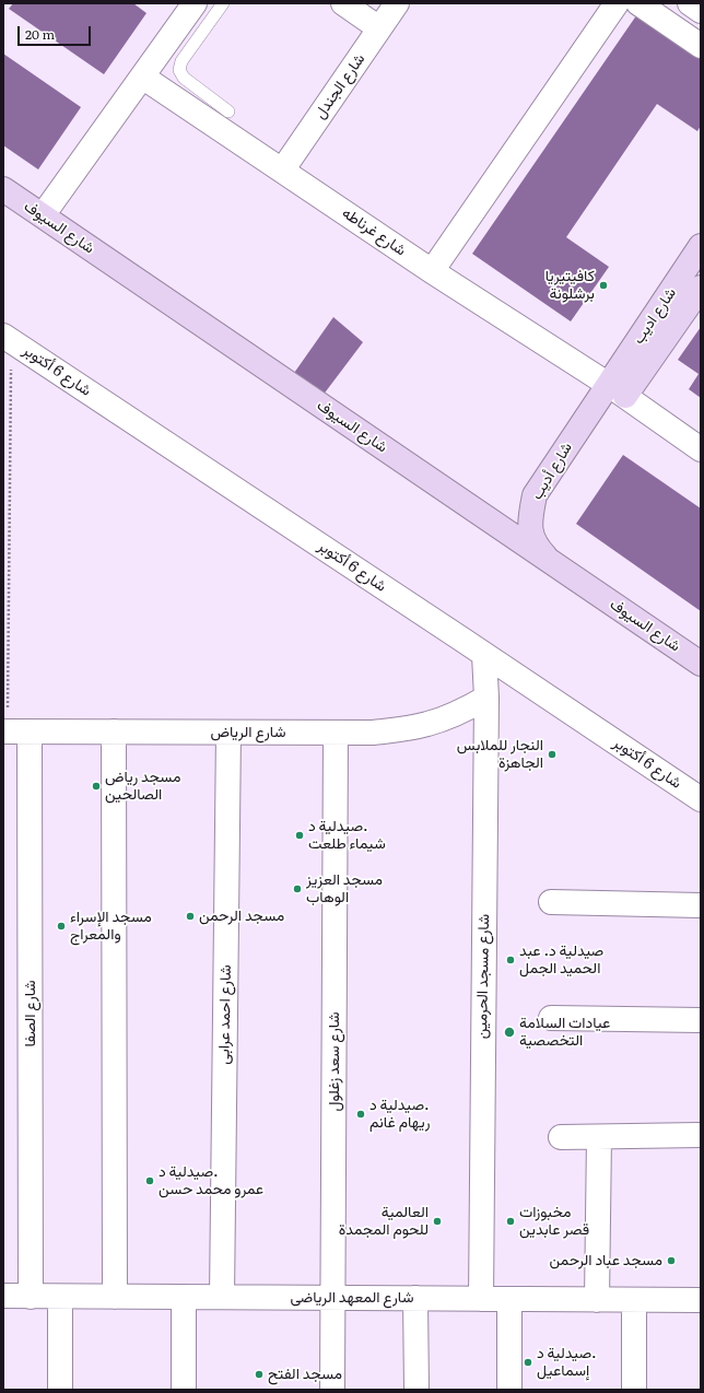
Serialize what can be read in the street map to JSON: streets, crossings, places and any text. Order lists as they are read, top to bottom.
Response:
{
  "streets": {
    "main road": ["شارع السيوف", "شارع اديب", "شارع أديب"],
    "street": [
      "شارع الجندل",
      "شارع غرناطه",
      "شارع 6 أكتوبر",
      "شارع الرياض",
      "شارع مسجد الحرمين",
      "شارع الصفا",
      "شارع احمد عرابى",
      "شارع سعد زغلول",
      "شارع المعهد الرياضى"
    ]
  },
  "crossings": [
    ["شارع الجندل", "شارع غرناطه"],
    ["شارع السيوف", "شارع أديب"],
    ["شارع غرناطه", "شارع اديب"],
    ["شارع غرناطه", "شارع أديب"],
    ["شارع اديب", "شارع أديب"],
    ["شارع 6 أكتوبر", "شارع مسجد الحرمين"],
    ["شارع الرياض", "شارع مسجد الحرمين"],
    ["شارع الرياض", "شارع الصفا"],
    ["شارع الرياض", "شارع احمد عرابى"],
    ["شارع الرياض", "شارع سعد زغلول"],
    ["شارع مسجد الحرمين", "شارع المعهد الرياضى"],
    ["شارع الصفا", "شارع المعهد الرياضى"],
    ["شارع احمد عرابى", "شارع المعهد الرياضى"],
    ["شارع سعد زغلول", "شارع المعهد الرياضى"]
  ],
  "places": [
    "كافيتيريا برشلونة",
    "النجار للملابس الجاهزة",
    "مسجد رياض الصالحين",
    "صيدلية د. شيماء طلعت",
    "مسجد العزيز الوهاب",
    "مسجد الرحمن",
    "مسجد الإسراء والمعراج",
    "صيدلية د. عبد الحميد الجمل",
    "عيادات السلامة التخصصية",
    "صيدلية د. ريهام غانم",
    "صيدلية د. عمرو محمد حسن",
    "العالمية للحوم المجمدة",
    "مخبوزات قصر عابدين",
    "مسجد عباد الرحمن",
    "صيدلية د. إسماعيل",
    "مسجد الفتح"
  ],
  "scale_bar": "20 m"
}
